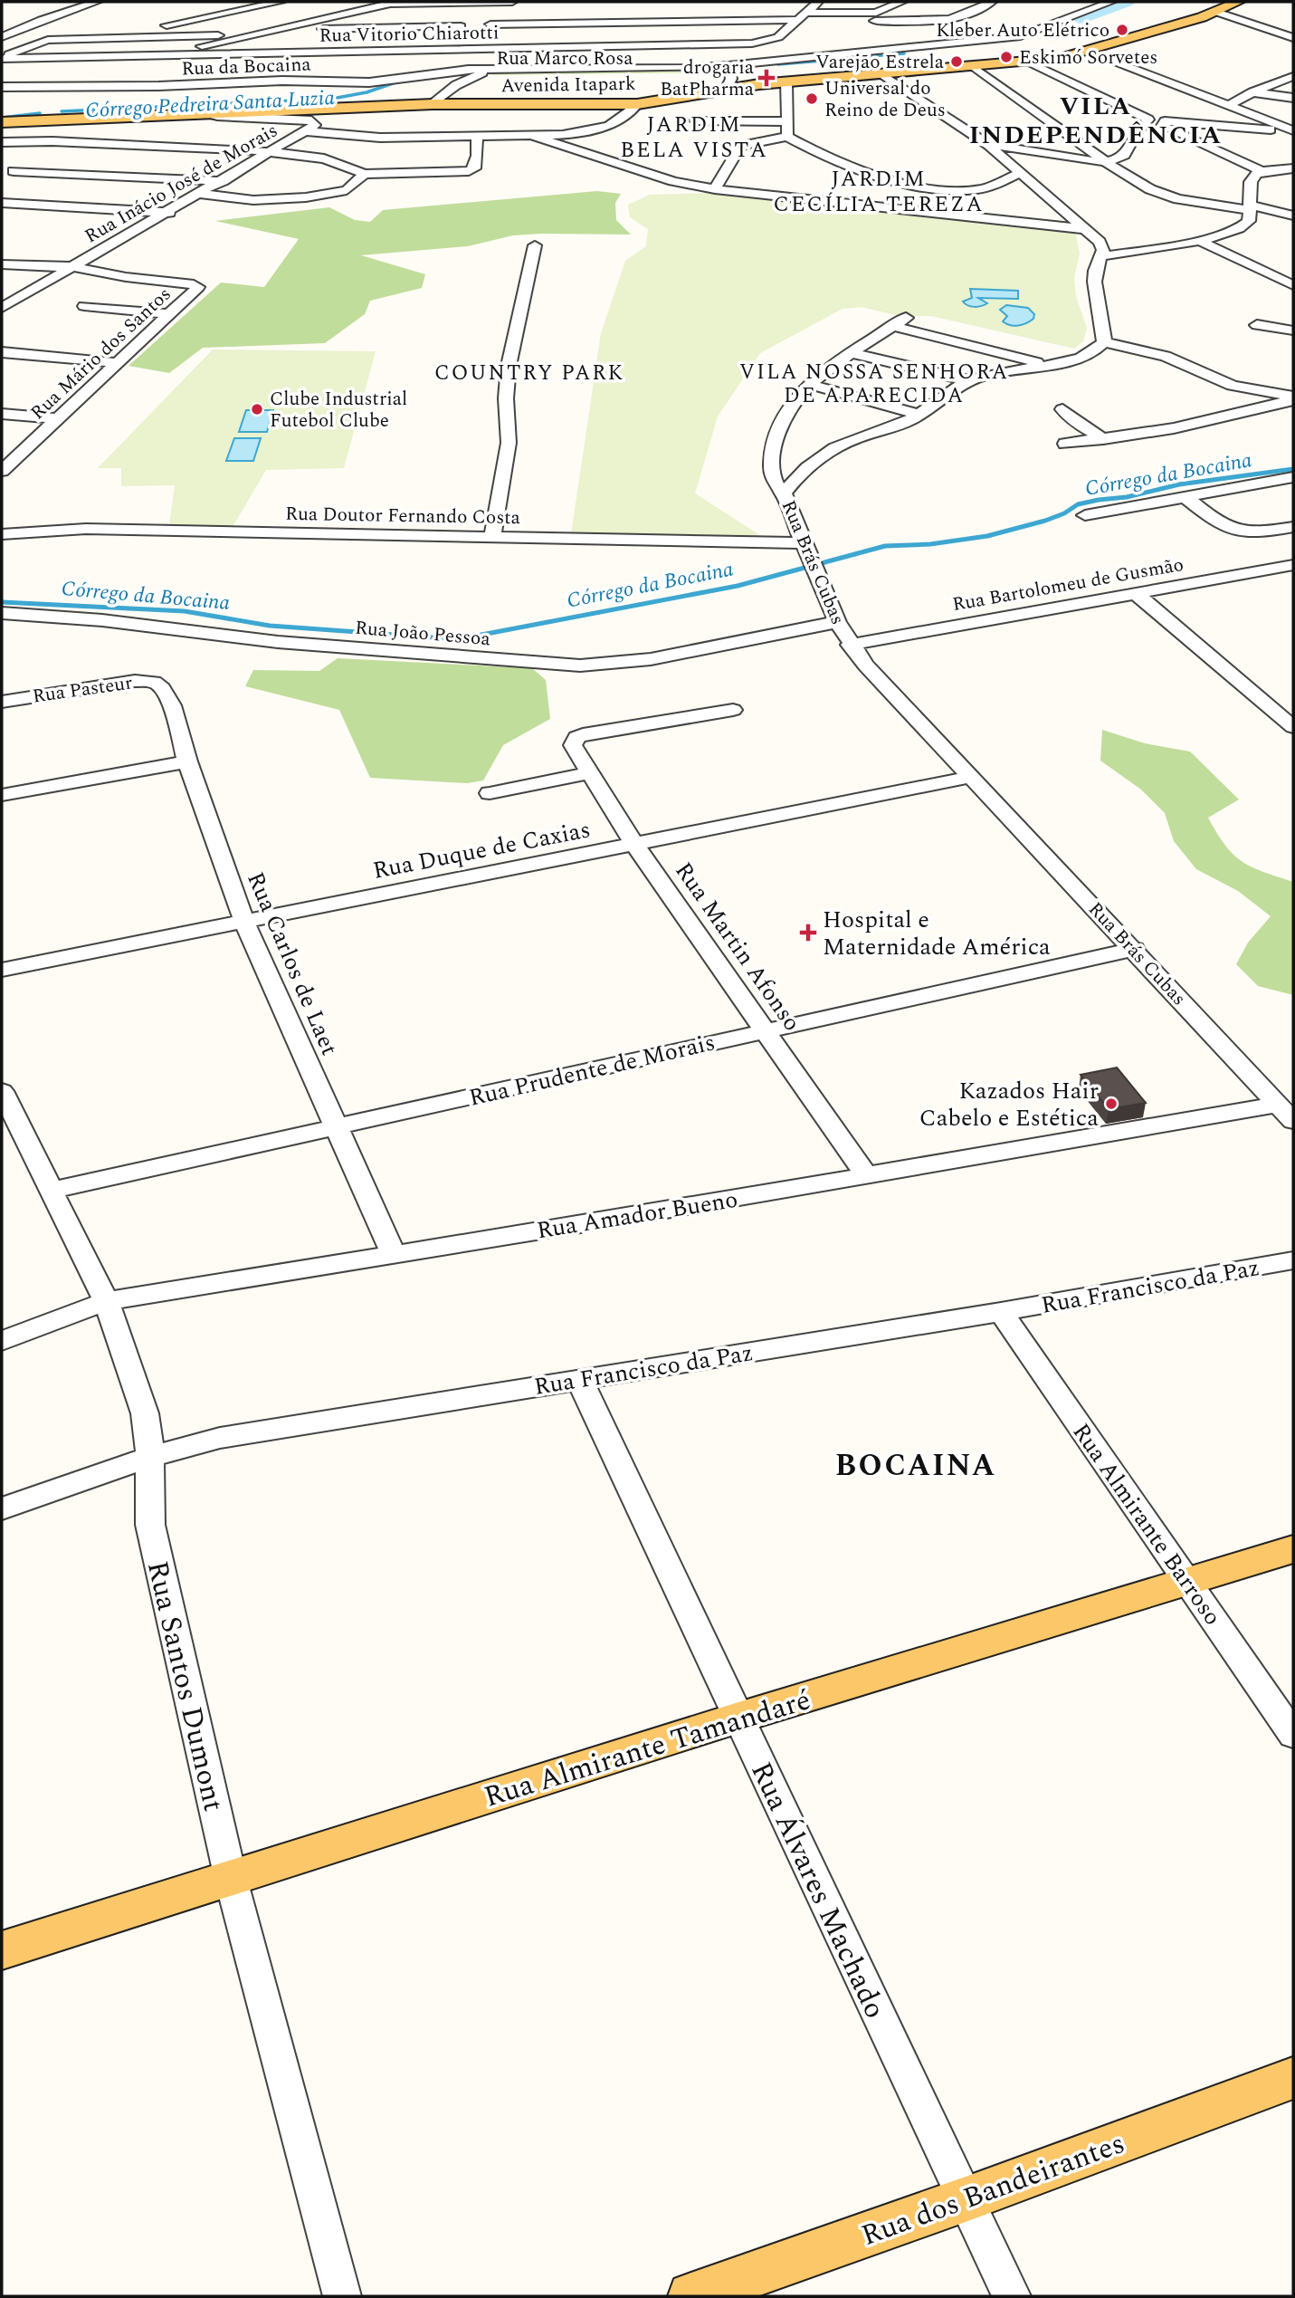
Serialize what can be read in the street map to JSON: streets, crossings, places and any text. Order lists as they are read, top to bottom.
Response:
{
  "streets": {
    "main road": ["Avenida Itapark", "Rua Almirante Tamandaré", "Rua dos Bandeirantes"],
    "street": [
      "Rua Vitorio Chiarotti",
      "Rua Marco Rosa",
      "Rua da Bocaina",
      "Rua Inácio José de Morais",
      "Rua Mário dos Santos",
      "Rua Doutor Fernando Costa",
      "Rua Brás Cubas",
      "Rua Bartolomeu de Gusmão",
      "Rua João Pessoa",
      "Rua Pasteur",
      "Rua Duque de Caxias",
      "Rua Martin Afonso",
      "Rua Carlos de Laet",
      "Rua Prudente de Morais",
      "Rua Amador Bueno",
      "Rua Francisco da Paz",
      "Rua Almirante Barroso",
      "Rua Santos Dumont",
      "Rua Álvares Machado"
    ]
  },
  "crossings": [
    ["Rua Vitorio Chiarotti", "Rua da Bocaina"],
    ["Rua Marco Rosa", "Rua da Bocaina"],
    ["Rua Marco Rosa", "Avenida Itapark"],
    ["Avenida Itapark", "Rua Inácio José de Morais"],
    ["Rua Doutor Fernando Costa", "Rua Brás Cubas"],
    ["Rua Brás Cubas", "Rua Bartolomeu de Gusmão"],
    ["Rua Brás Cubas", "Rua João Pessoa"],
    ["Rua Brás Cubas", "Rua Duque de Caxias"],
    ["Rua Brás Cubas", "Rua Prudente de Morais"],
    ["Rua Brás Cubas", "Rua Amador Bueno"],
    ["Rua Pasteur", "Rua Carlos de Laet"],
    ["Rua Duque de Caxias", "Rua Martin Afonso"],
    ["Rua Duque de Caxias", "Rua Carlos de Laet"],
    ["Rua Martin Afonso", "Rua Prudente de Morais"],
    ["Rua Martin Afonso", "Rua Amador Bueno"],
    ["Rua Carlos de Laet", "Rua Prudente de Morais"],
    ["Rua Carlos de Laet", "Rua Amador Bueno"],
    ["Rua Prudente de Morais", "Rua Santos Dumont"],
    ["Rua Amador Bueno", "Rua Santos Dumont"],
    ["Rua Francisco da Paz", "Rua Almirante Barroso"],
    ["Rua Francisco da Paz", "Rua Santos Dumont"],
    ["Rua Francisco da Paz", "Rua Álvares Machado"],
    ["Rua Almirante Barroso", "Rua Almirante Tamandaré"],
    ["Rua Santos Dumont", "Rua Almirante Tamandaré"],
    ["Rua Almirante Tamandaré", "Rua Álvares Machado"],
    ["Rua Álvares Machado", "Rua dos Bandeirantes"]
  ],
  "districts": [
    "VILA INDEPENDÊNCIA",
    "JARDIM BELA VISTA",
    "JARDIM CECÍLIA TEREZA",
    "VILA NOSSA SENHORA DE APARECIDA",
    "COUNTRY PARK",
    "BOCAINA"
  ],
  "water": ["Córrego Pedreira Santa Luzia", "Córrego da Bocaina"],
  "places": {
    "other": [
      "Kleber Auto Elétrico",
      "Eskimó Sorvetes",
      "Varejão Estrela",
      "Universal do Reino de Deus",
      "Clube Industrial Futebol Clube",
      "Kazados Hair Cabelo e Estética"
    ],
    "health": ["drogaria BatPharma", "Hospital e Maternidade América"]
  }
}
